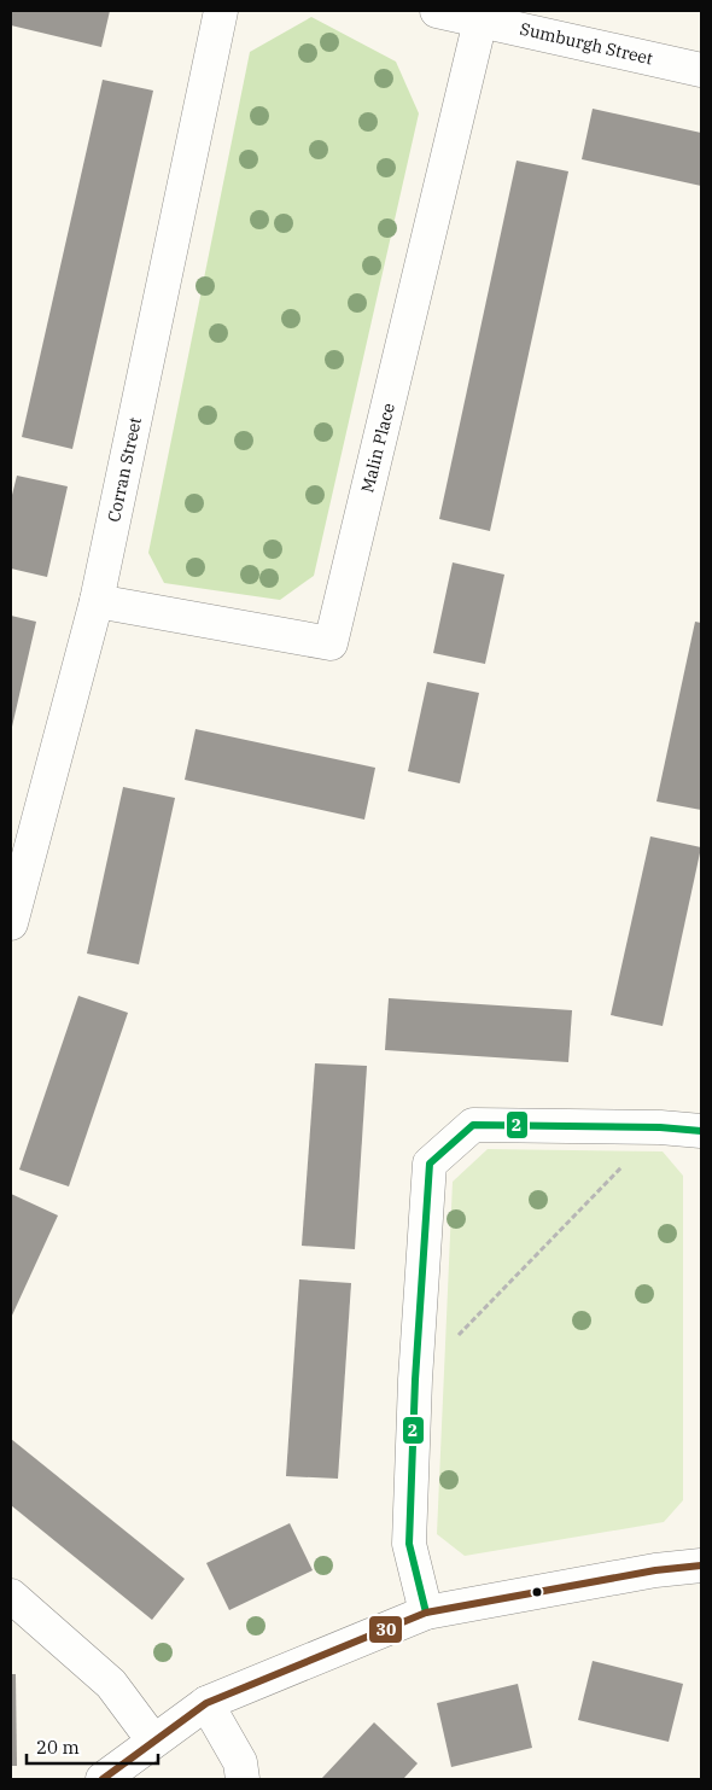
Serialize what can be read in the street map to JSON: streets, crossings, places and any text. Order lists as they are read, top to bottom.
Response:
{
  "streets": {
    "street": ["Sumburgh Street", "Malin Place", "Corran Street"]
  },
  "crossings": [
    ["Sumburgh Street", "Malin Place"],
    ["Malin Place", "Corran Street"]
  ],
  "lines": ["transit line 2", "transit line 30"],
  "scale_bar": "20 m"
}
